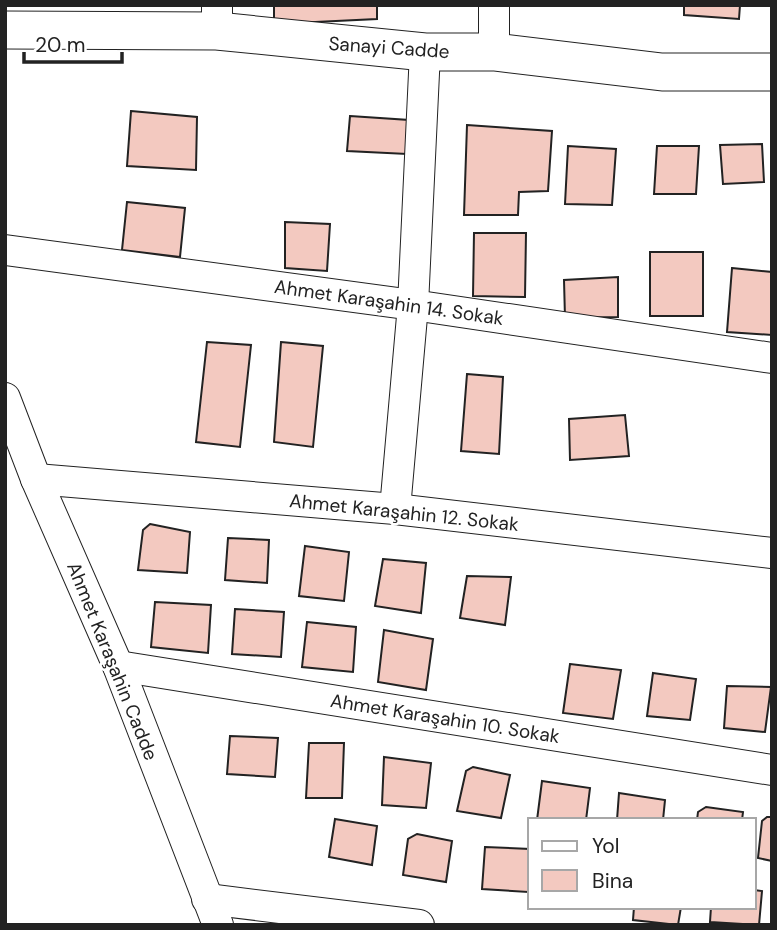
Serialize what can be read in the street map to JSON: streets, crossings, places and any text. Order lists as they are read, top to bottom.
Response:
{
  "streets": {
    "street": [
      "Sanayi Cadde",
      "Ahmet Karaşahin 14. Sokak",
      "Ahmet Karaşahin 12. Sokak",
      "Ahmet Karaşahin Cadde",
      "Ahmet Karaşahin 10. Sokak"
    ]
  },
  "crossings": [
    ["Ahmet Karaşahin 12. Sokak", "Ahmet Karaşahin Cadde"],
    ["Ahmet Karaşahin Cadde", "Ahmet Karaşahin 10. Sokak"]
  ],
  "legend": ["Yol", "Bina"],
  "scale_bar": "20 m"
}
